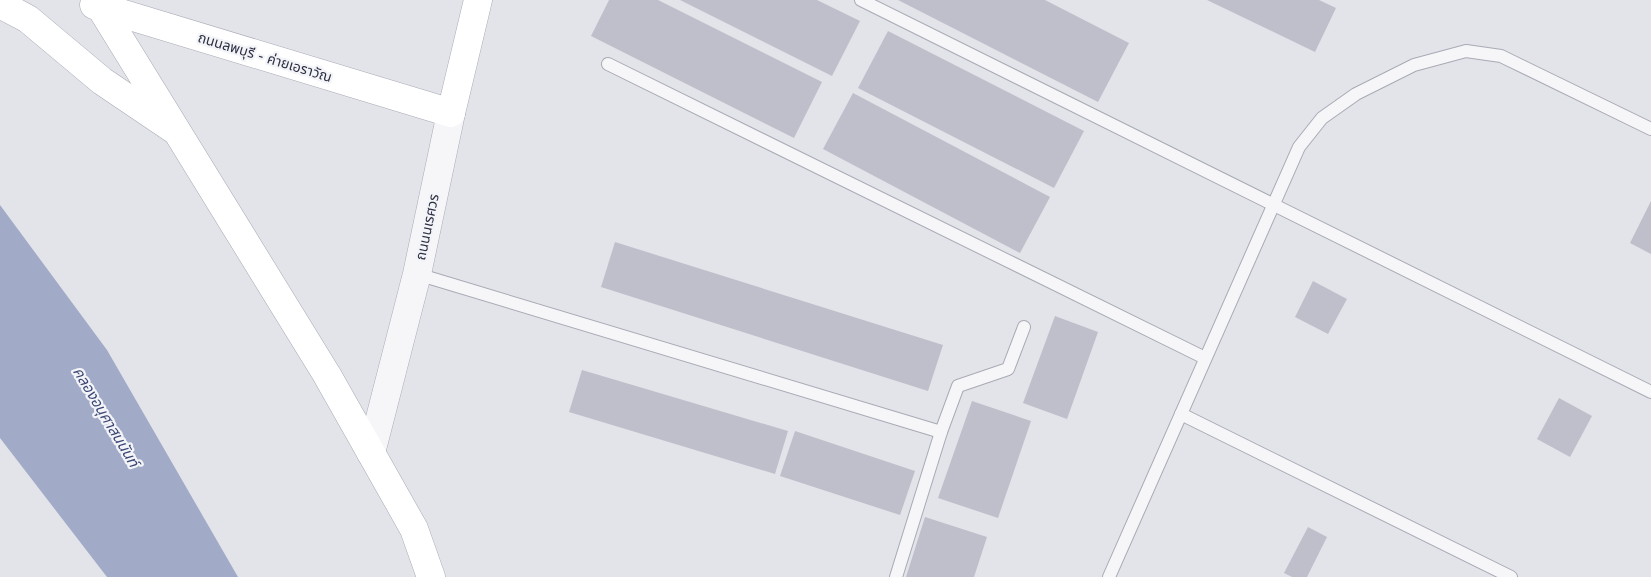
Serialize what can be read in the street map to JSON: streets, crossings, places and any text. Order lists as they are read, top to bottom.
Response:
{
  "streets": {
    "main road": ["ถนนลพบุรี - ค่ายเอราวัณ", "ถนนนเรศวร"]
  },
  "crossings": [
    ["ถนนลพบุรี - ค่ายเอราวัณ", "ถนนนเรศวร"]
  ],
  "water": ["คลองอนุศาสนนันท์"]
}
